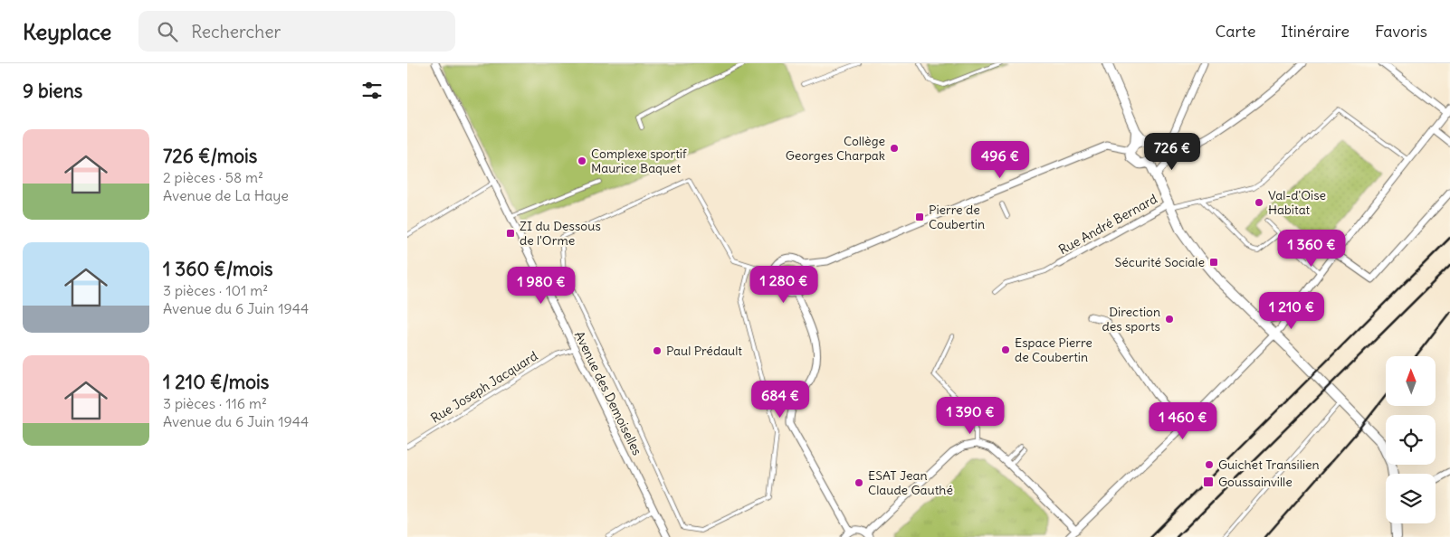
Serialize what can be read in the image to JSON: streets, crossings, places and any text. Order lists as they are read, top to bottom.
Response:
{
  "streets": {
    "street": ["Rue André Bernard", "Avenue des Demoiselles"],
    "lane": ["Rue Joseph Jacquard"]
  },
  "crossings": [
    ["Rue Joseph Jacquard", "Avenue des Demoiselles"]
  ],
  "places": {
    "other": [
      "Collège Georges Charpak",
      "Complexe sportif Maurice Baquet",
      "Val-d'Oise Habitat",
      "Direction des sports",
      "Espace Pierre de Coubertin",
      "Paul Prédault",
      "Guichet Transilien",
      "ESAT Jean Claude Gauthé"
    ],
    "transit": [
      "Pierre de Coubertin",
      "ZI du Dessous de l'Orme",
      "Sécurité Sociale",
      "Goussainville"
    ]
  },
  "north": "top",
  "page": {
    "header": "Keyplace",
    "search": "Rechercher",
    "nav": ["Carte", "Itinéraire", "Favoris"],
    "heading": "9 biens",
    "list": [
      {
        "name": "726 €/mois",
        "note": "2 pièces · 58 m² · Avenue de La Haye"
      },
      {
        "name": "1 360 €/mois",
        "note": "3 pièces · 101 m² · Avenue du 6 Juin 1944"
      },
      {
        "name": "1 210 €/mois",
        "note": "3 pièces · 116 m² · Avenue du 6 Juin 1944"
      }
    ],
    "price": [
      "726 €",
      "496 €",
      "1 360 €",
      "1 280 €",
      "1 980 €",
      "1 210 €",
      "684 €",
      "1 390 €",
      "1 460 €"
    ]
  }
}
